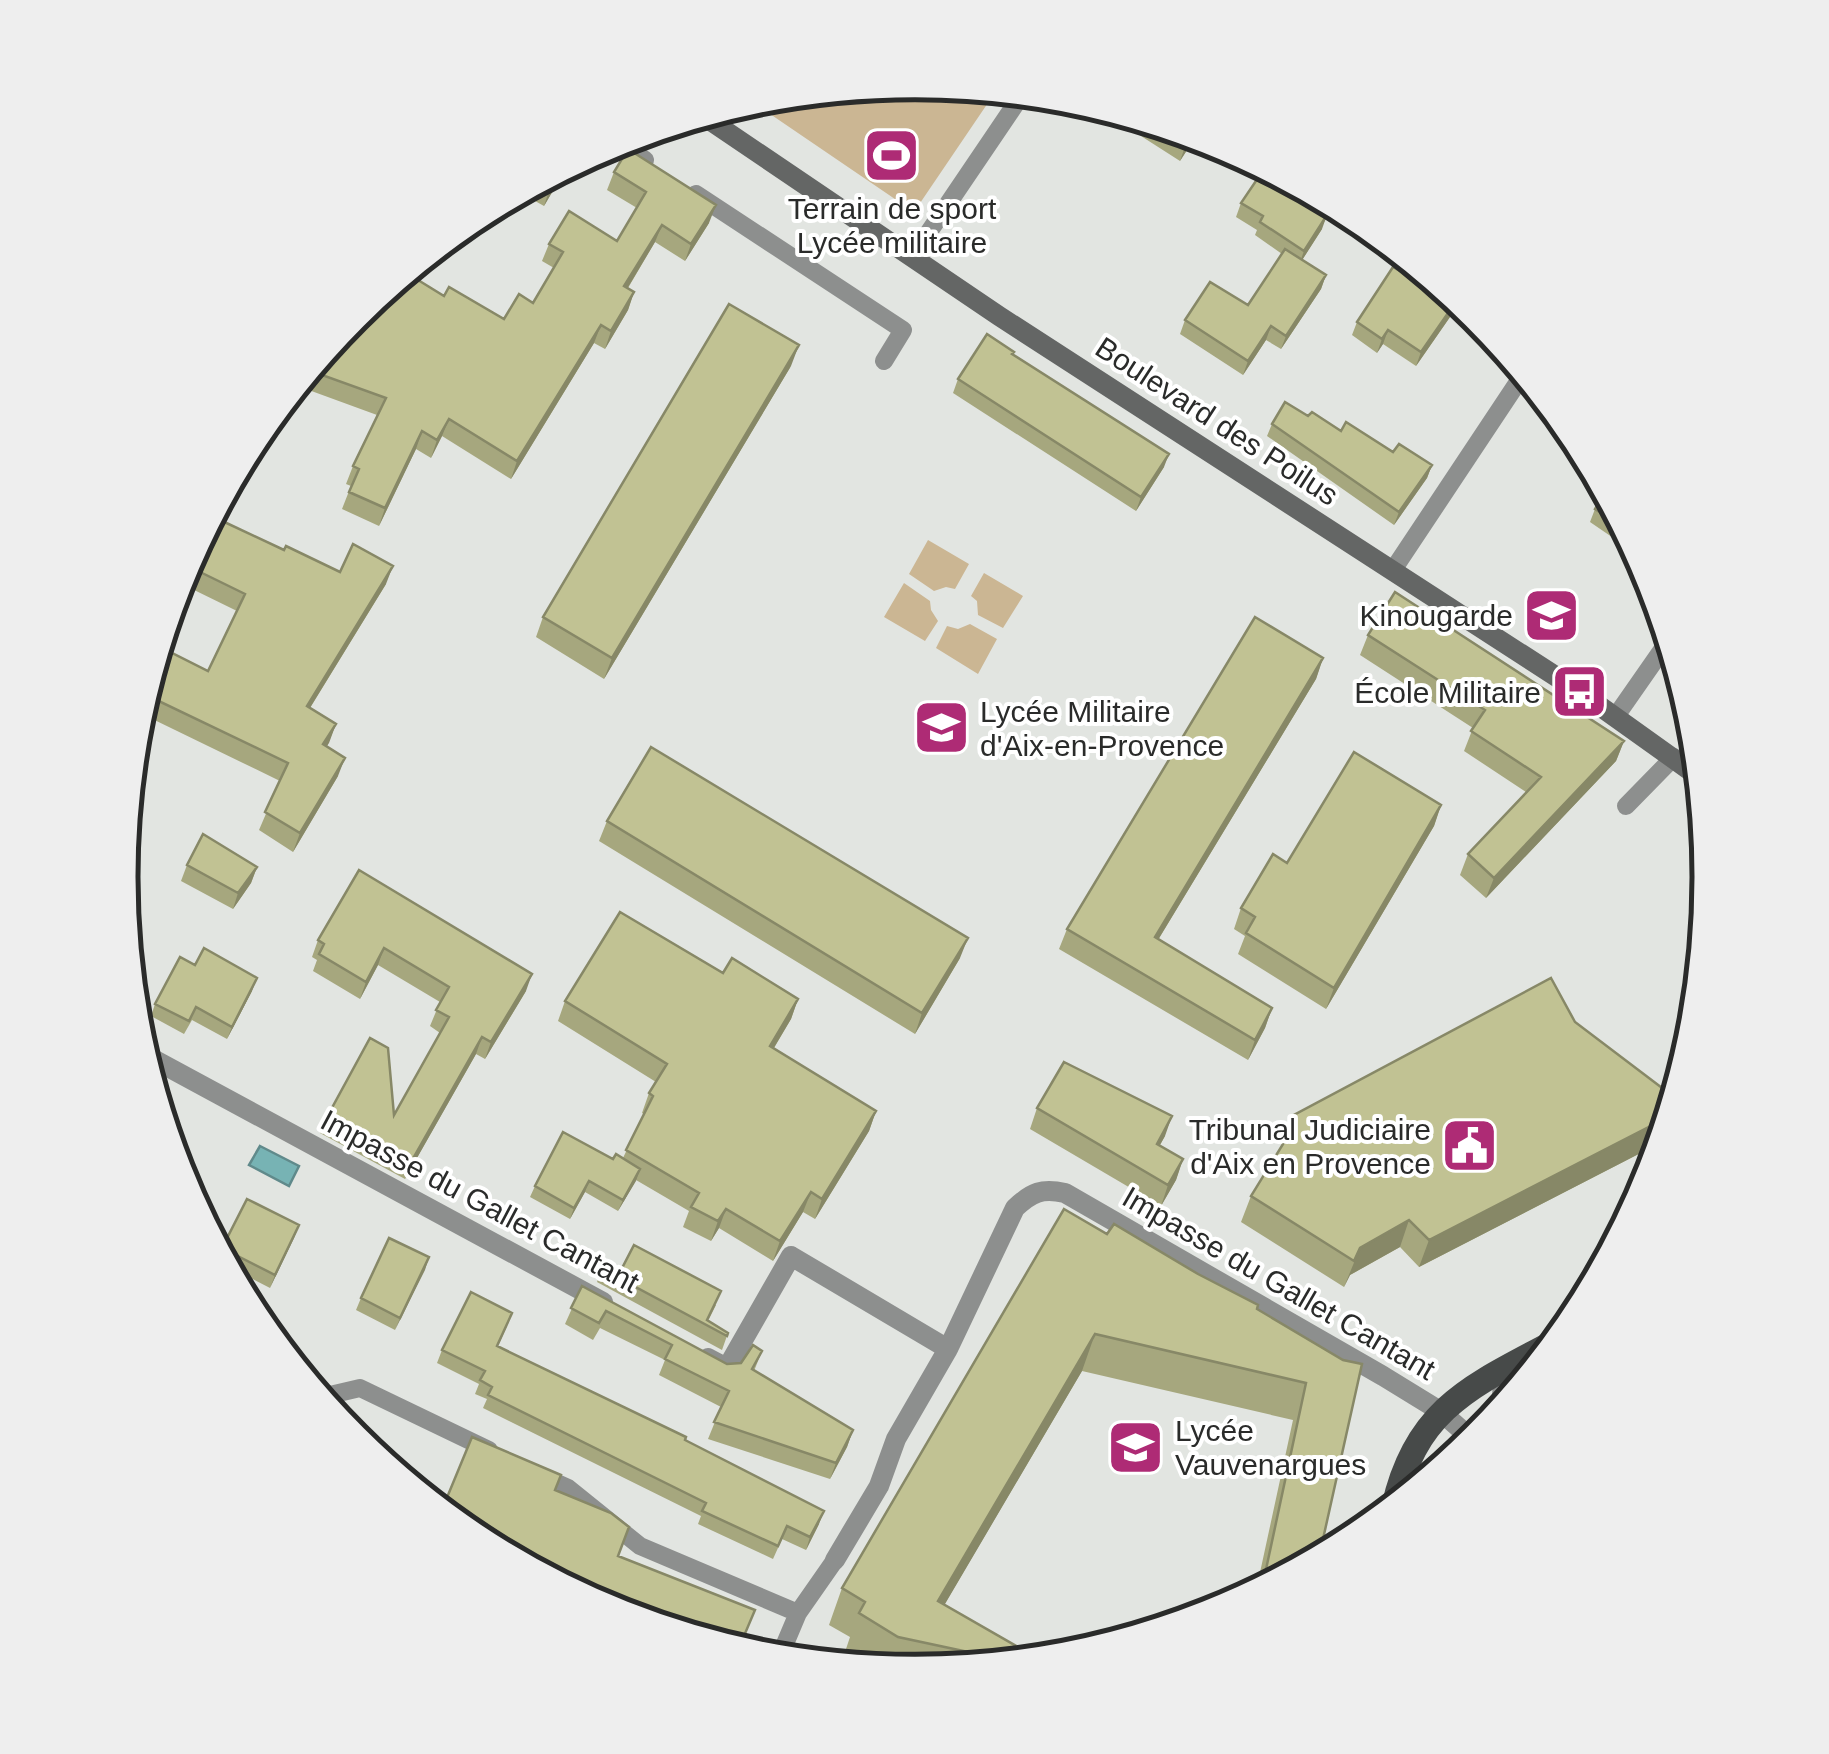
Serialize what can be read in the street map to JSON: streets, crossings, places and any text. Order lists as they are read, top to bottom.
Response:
{
  "streets": {
    "street": ["Boulevard des Poilus", "Impasse du Gallet Cantant"]
  },
  "places": {
    "sports": ["Terrain de sport Lycée militaire"],
    "school or university": ["Kinougarde", "Lycée Militaire d'Aix-en-Provence", "Lycée Vauvenargues"],
    "bus stop": ["École Militaire"],
    "public building": ["Tribunal Judiciaire d'Aix en Provence"]
  }
}
